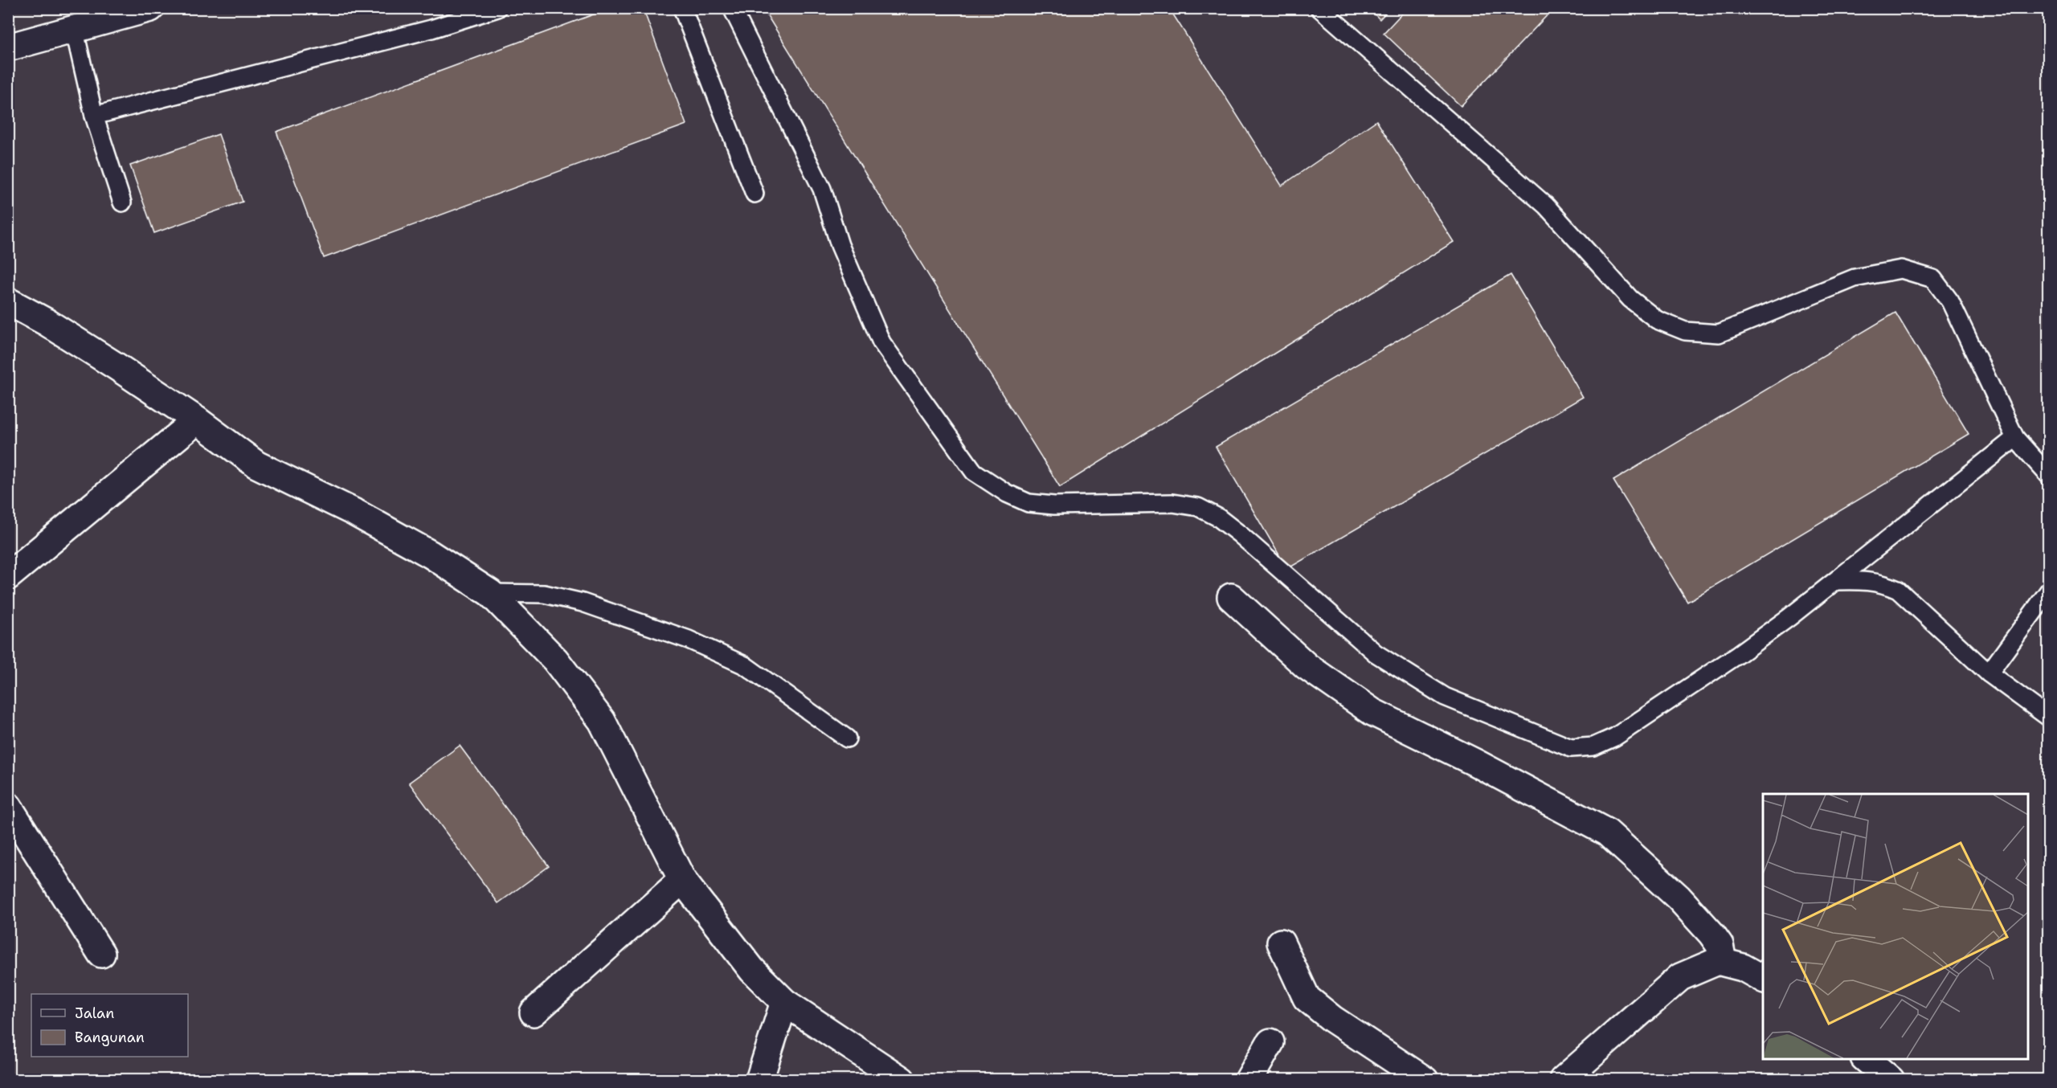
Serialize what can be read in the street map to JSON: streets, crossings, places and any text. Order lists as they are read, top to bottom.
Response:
{
  "legend": ["Jalan", "Bangunan"]
}
